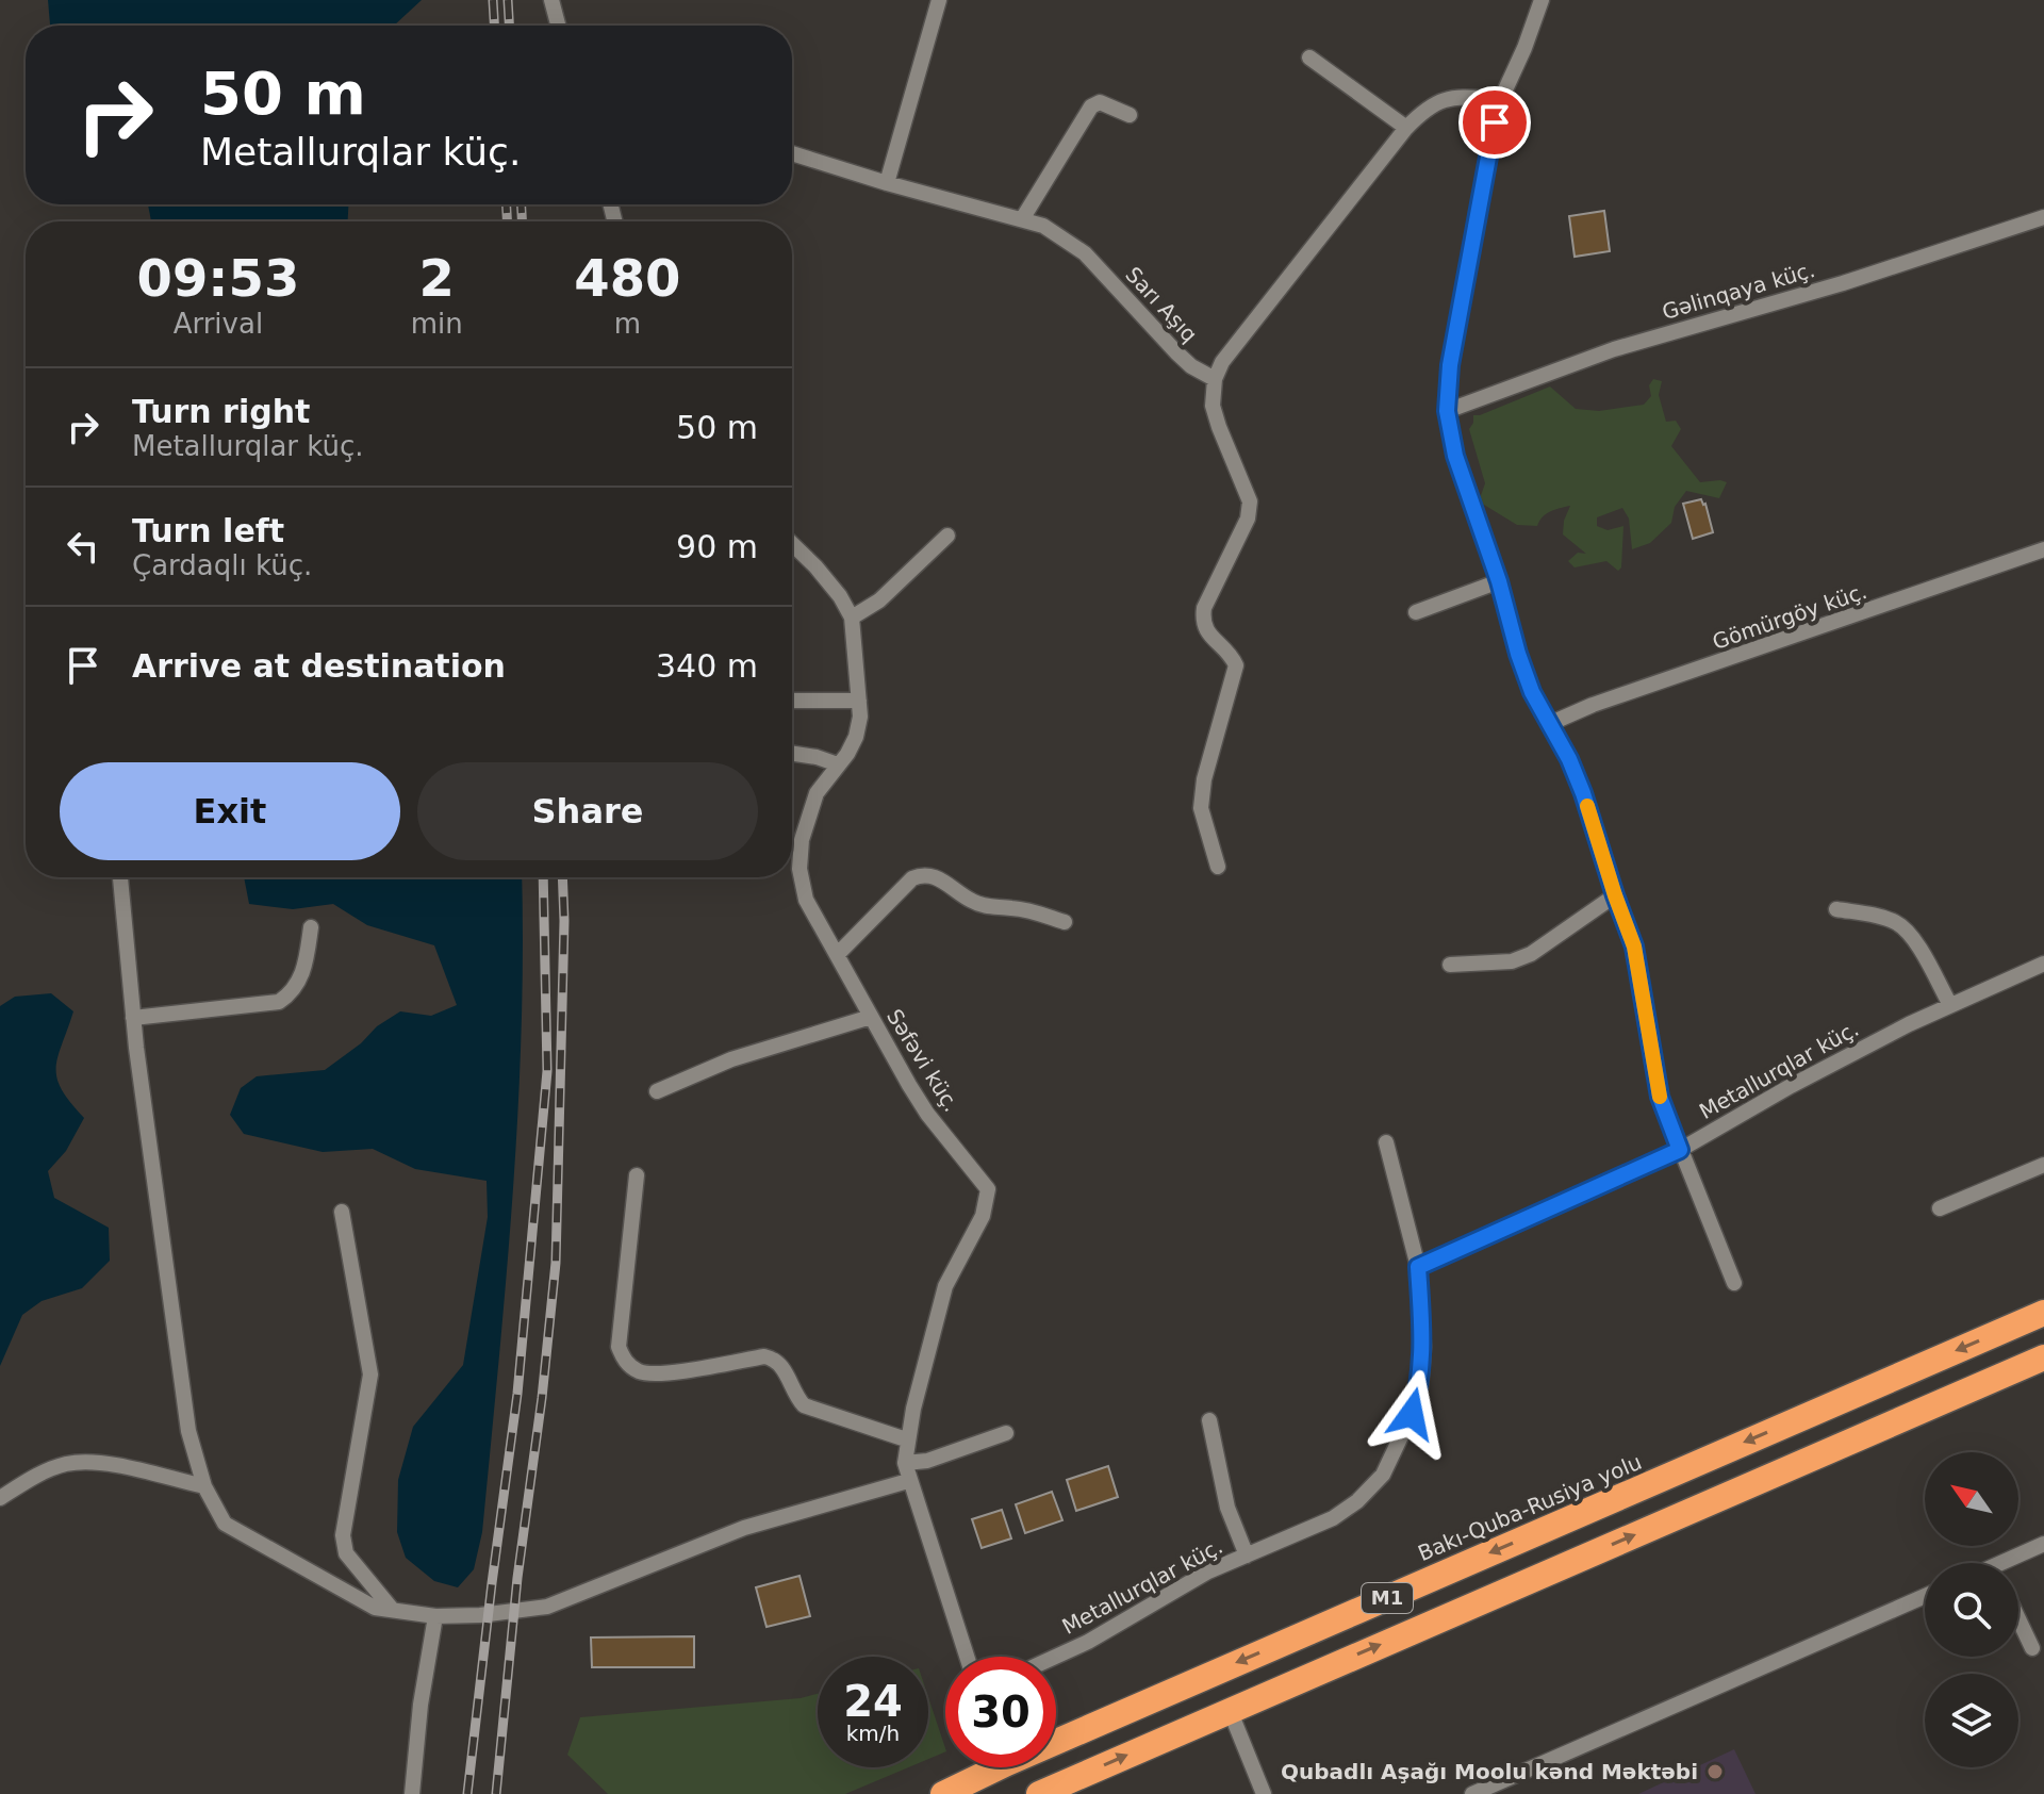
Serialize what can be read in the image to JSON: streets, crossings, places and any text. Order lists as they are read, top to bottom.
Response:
{
  "streets": {
    "highway": ["Bakı-Quba-Rusiya yolu", "M1"],
    "street": [
      "Gəlinqaya küç.",
      "Sarı Aşıq",
      "Gömürgöy küç.",
      "Səfəvi küç.",
      "Metallurqlar küç."
    ]
  },
  "places": ["Qubadlı Aşağı Moolu kənd Məktəbi"],
  "north": "top left",
  "page": {
    "turn": ["50 m", "Metallurqlar küç."],
    "eta": [
      "09:53",
      "Arrival",
      "2",
      "min",
      "480",
      "m"
    ],
    "list": [
      {
        "name": "Turn right",
        "note": "Metallurqlar küç.",
        "value": "50 m"
      },
      {
        "name": "Turn left",
        "note": "Çardaqlı küç.",
        "value": "90 m"
      },
      {
        "name": "Arrive at destination",
        "value": "340 m"
      }
    ],
    "buttons": ["Exit", "Share"],
    "speed": "24 km/h",
    "limit": "30"
  }
}
